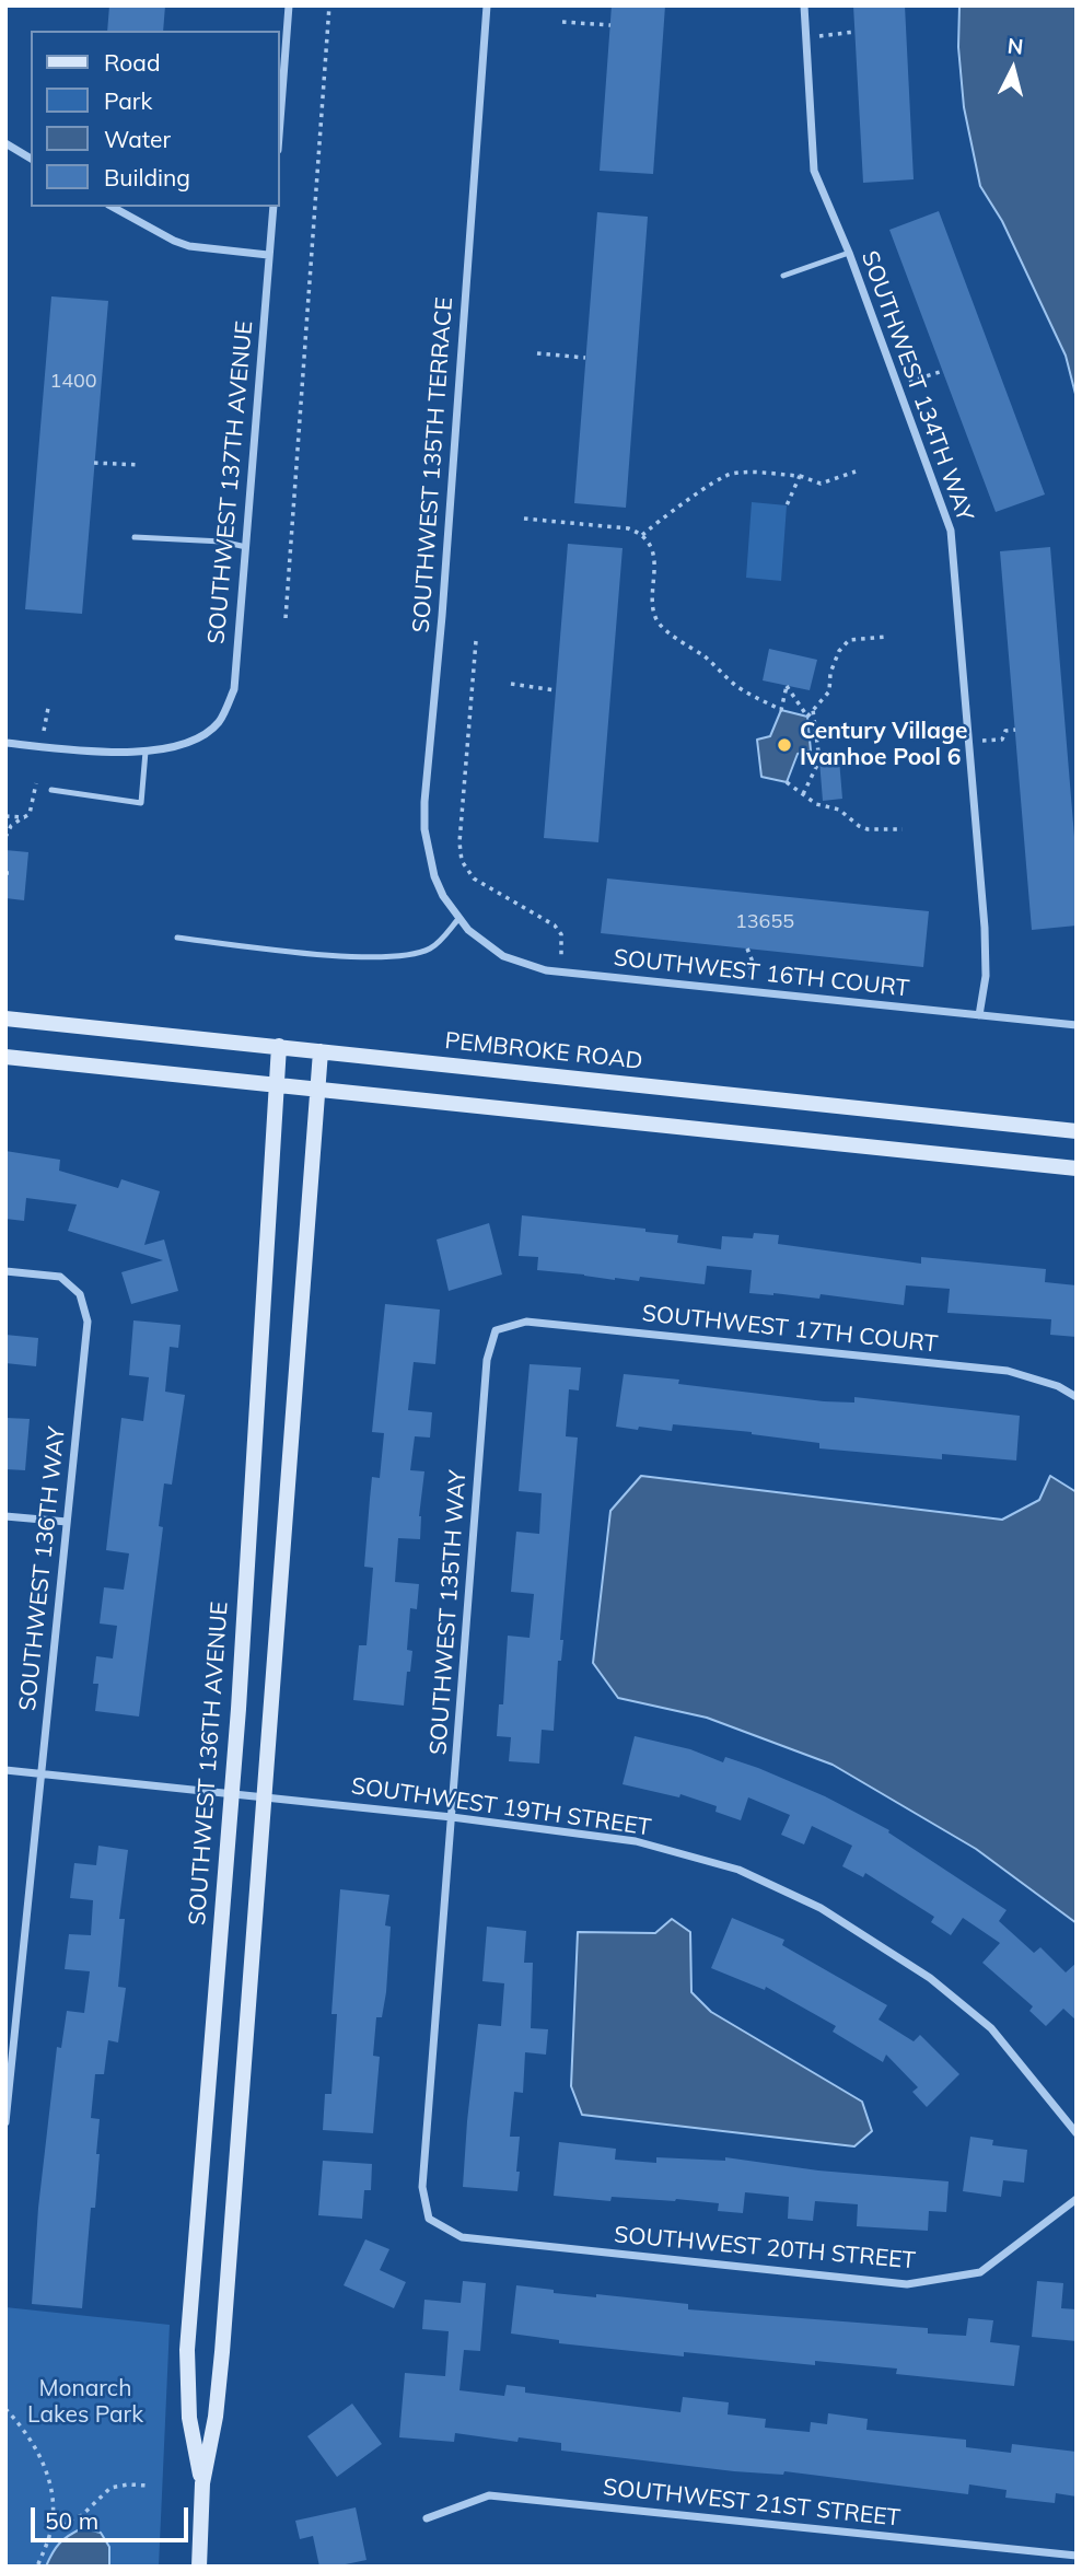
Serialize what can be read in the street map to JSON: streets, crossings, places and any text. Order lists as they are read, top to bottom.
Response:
{
  "streets": {
    "street": [
      "SOUTHWEST 134TH WAY",
      "SOUTHWEST 135TH TERRACE",
      "SOUTHWEST 137TH AVENUE",
      "SOUTHWEST 16TH COURT",
      "PEMBROKE ROAD",
      "SOUTHWEST 17TH COURT",
      "SOUTHWEST 136TH WAY",
      "SOUTHWEST 135TH WAY",
      "SOUTHWEST 136TH AVENUE",
      "SOUTHWEST 19TH STREET",
      "SOUTHWEST 20TH STREET",
      "SOUTHWEST 21ST STREET"
    ]
  },
  "crossings": [
    ["SOUTHWEST 134TH WAY", "SOUTHWEST 16TH COURT"],
    ["SOUTHWEST 135TH TERRACE", "SOUTHWEST 16TH COURT"],
    ["PEMBROKE ROAD", "SOUTHWEST 136TH AVENUE"],
    ["SOUTHWEST 17TH COURT", "SOUTHWEST 135TH WAY"],
    ["SOUTHWEST 136TH WAY", "SOUTHWEST 19TH STREET"],
    ["SOUTHWEST 135TH WAY", "SOUTHWEST 19TH STREET"],
    ["SOUTHWEST 135TH WAY", "SOUTHWEST 20TH STREET"],
    ["SOUTHWEST 136TH AVENUE", "SOUTHWEST 19TH STREET"]
  ],
  "parks": ["Monarch Lakes Park"],
  "places": ["Century Village Ivanhoe Pool 6"],
  "house_numbers": ["1400", "13655"],
  "legend": [
    "Road",
    "Park",
    "Water",
    "Building"
  ],
  "scale_bar": "50 m",
  "north": "top"
}
